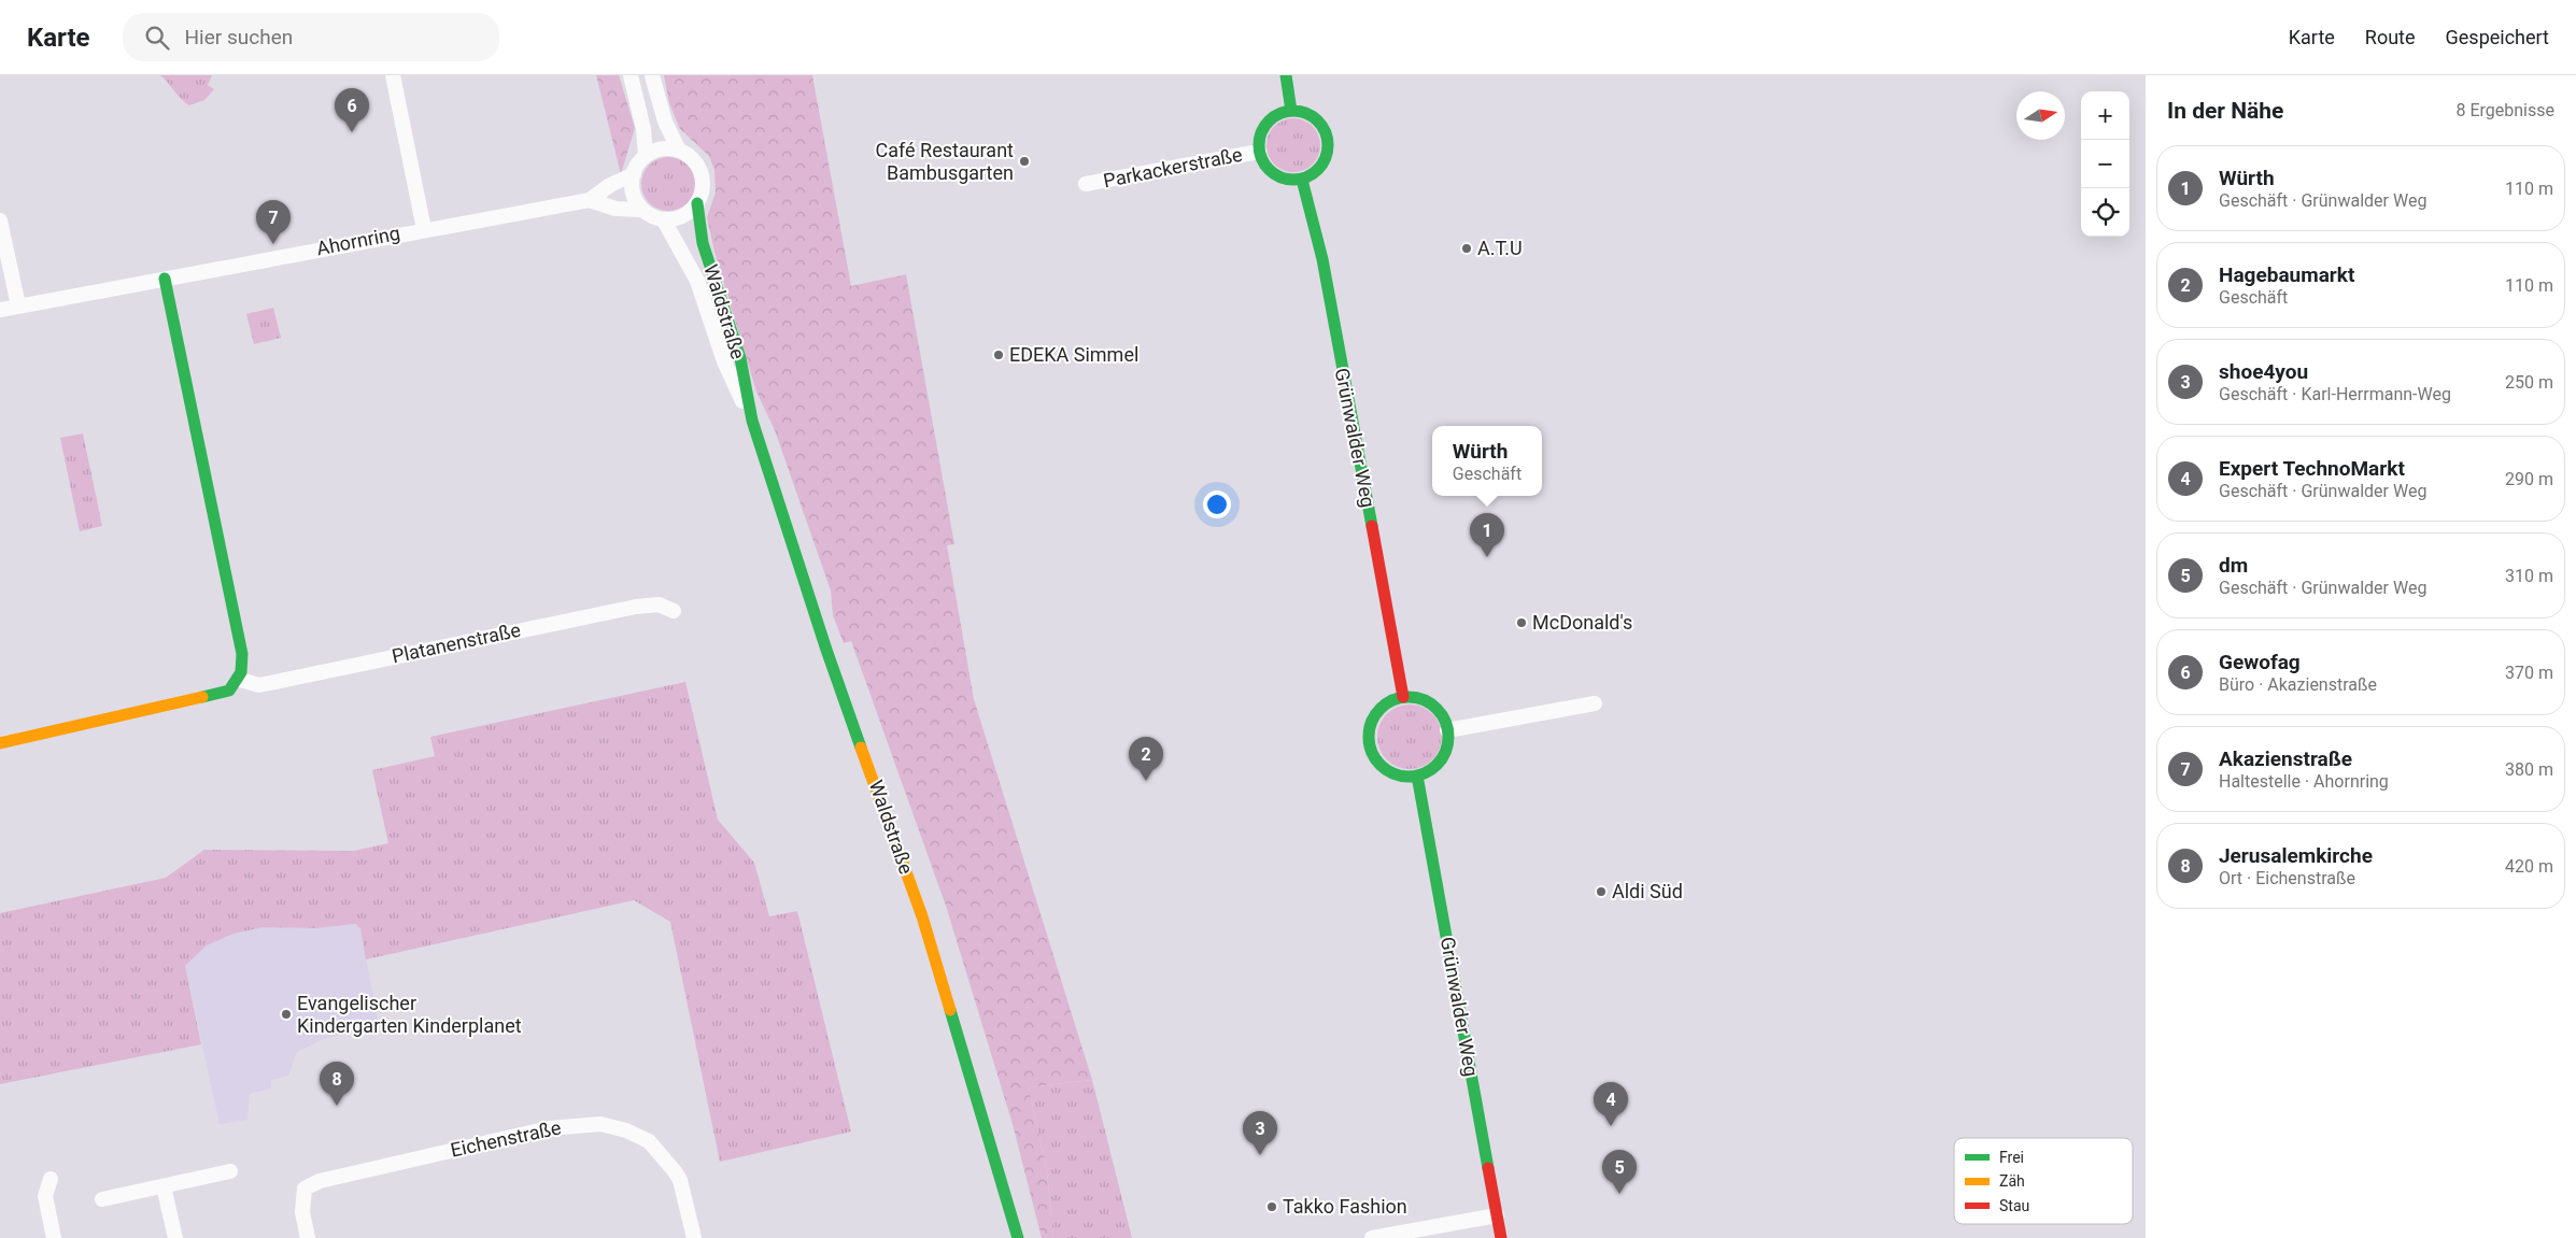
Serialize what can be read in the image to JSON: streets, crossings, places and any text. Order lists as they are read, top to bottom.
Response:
{
  "streets": {
    "street": [
      "Parkackerstraße",
      "Ahornring",
      "Waldstraße",
      "Grünwalder Weg",
      "Platanenstraße",
      "Eichenstraße"
    ]
  },
  "crossings": [
    ["Parkackerstraße", "Grünwalder Weg"],
    ["Ahornring", "Waldstraße"]
  ],
  "places": [
    "Café Restaurant Bambusgarten",
    "A.T.U",
    "EDEKA Simmel",
    "McDonald's",
    "Aldi Süd",
    "Evangelischer Kindergarten Kinderplanet",
    "Takko Fashion"
  ],
  "legend": ["Frei", "Zäh", "Stau"],
  "north": "right",
  "page": {
    "header": "Karte",
    "search": "Hier suchen",
    "nav": ["Karte", "Route", "Gespeichert"],
    "heading": ["In der Nähe", "8 Ergebnisse"],
    "pins": [
      "6",
      "7",
      "1",
      "2",
      "8",
      "4",
      "3",
      "5"
    ],
    "map_buttons": ["+", "−"],
    "list": [
      {
        "mark": "1",
        "name": "Würth",
        "note": "Geschäft · Grünwalder Weg",
        "value": "110 m"
      },
      {
        "mark": "2",
        "name": "Hagebaumarkt",
        "note": "Geschäft",
        "value": "110 m"
      },
      {
        "mark": "3",
        "name": "shoe4you",
        "note": "Geschäft · Karl-Herrmann-Weg",
        "value": "250 m"
      },
      {
        "mark": "4",
        "name": "Expert TechnoMarkt",
        "note": "Geschäft · Grünwalder Weg",
        "value": "290 m"
      },
      {
        "mark": "5",
        "name": "dm",
        "note": "Geschäft · Grünwalder Weg",
        "value": "310 m"
      },
      {
        "mark": "6",
        "name": "Gewofag",
        "note": "Büro · Akazienstraße",
        "value": "370 m"
      },
      {
        "mark": "7",
        "name": "Akazienstraße",
        "note": "Haltestelle · Ahornring",
        "value": "380 m"
      },
      {
        "mark": "8",
        "name": "Jerusalemkirche",
        "note": "Ort · Eichenstraße",
        "value": "420 m"
      }
    ],
    "popup": ["Würth", "Geschäft"]
  }
}
